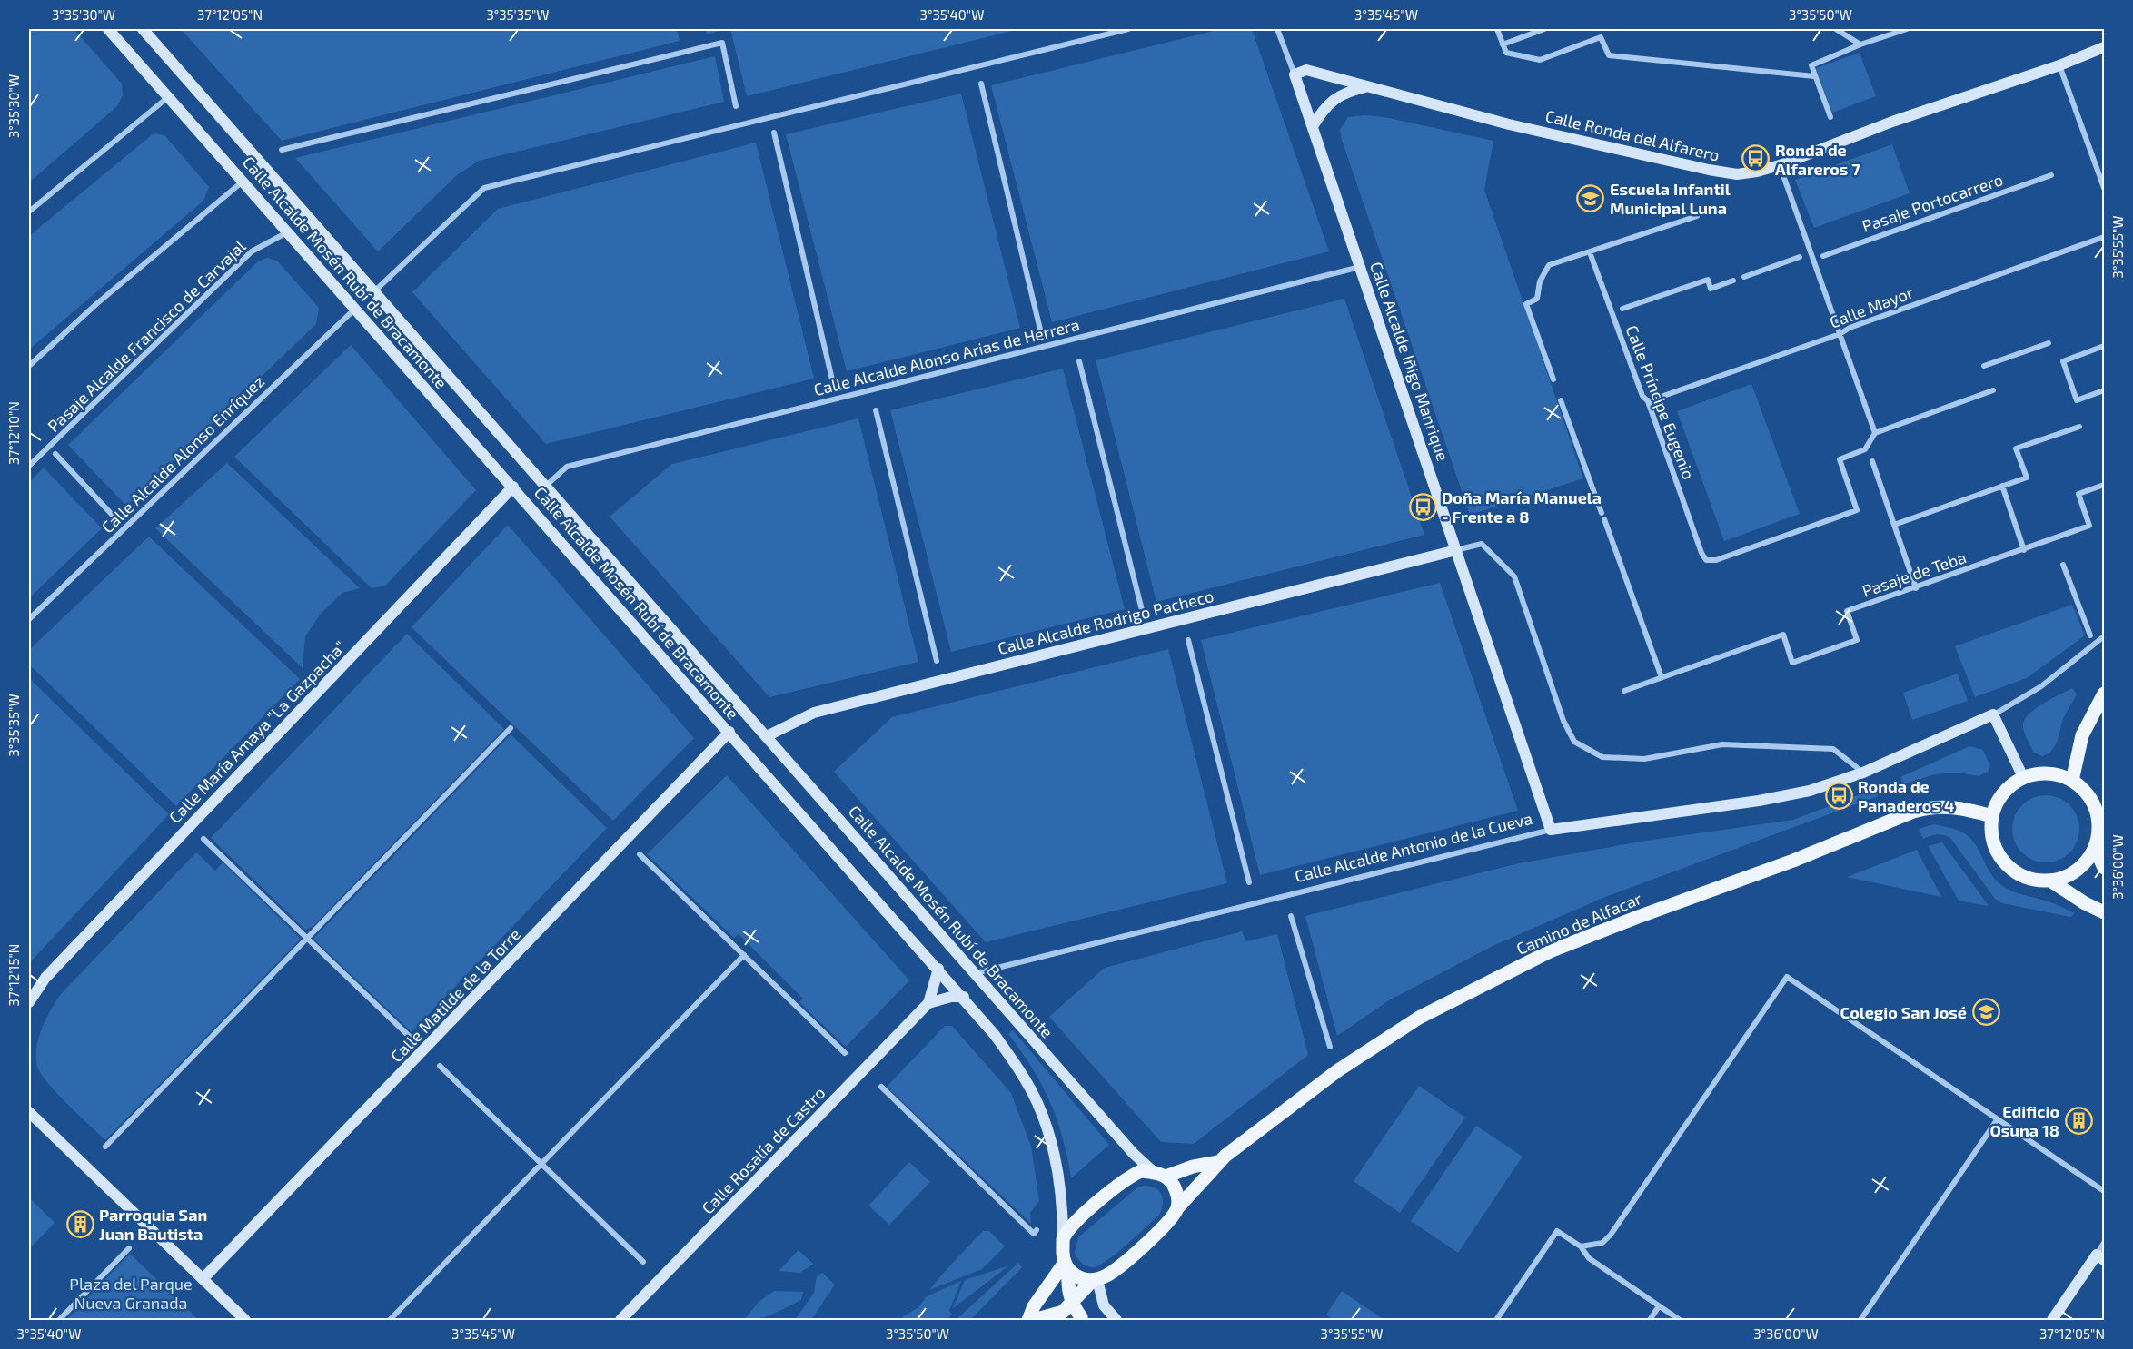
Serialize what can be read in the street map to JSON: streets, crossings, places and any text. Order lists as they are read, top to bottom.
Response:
{
  "streets": {
    "main road": ["Camino de Alfacar"],
    "street": [
      "Calle Ronda del Alfarero",
      "Pasaje Portocarrero",
      "Calle Alcalde Mosén Rubí de Bracamonte",
      "Calle Mayor",
      "Pasaje Alcalde Francisco de Carvajal",
      "Calle Alcalde Alonso Arias de Herrera",
      "Calle Alcalde Iñigo Manrique",
      "Calle Príncipe Eugenio",
      "Calle Alcalde Alonso Enríquez",
      "Pasaje de Teba",
      "Calle Alcalde Rodrigo Pacheco",
      "Calle María Amaya \"La Gazpacha\"",
      "Calle Alcalde Antonio de la Cueva",
      "Calle Matilde de la Torre",
      "Calle Rosalía de Castro"
    ]
  },
  "crossings": [
    ["Calle Ronda del Alfarero", "Calle Alcalde Iñigo Manrique"],
    ["Calle Alcalde Mosén Rubí de Bracamonte", "Pasaje Alcalde Francisco de Carvajal"],
    ["Calle Alcalde Mosén Rubí de Bracamonte", "Calle Alcalde Alonso Arias de Herrera"],
    ["Calle Alcalde Mosén Rubí de Bracamonte", "Calle Alcalde Alonso Enríquez"],
    ["Calle Alcalde Mosén Rubí de Bracamonte", "Calle Alcalde Rodrigo Pacheco"],
    ["Calle Alcalde Mosén Rubí de Bracamonte", "Calle María Amaya \"La Gazpacha\""],
    ["Calle Alcalde Mosén Rubí de Bracamonte", "Calle Alcalde Antonio de la Cueva"],
    ["Calle Alcalde Mosén Rubí de Bracamonte", "Camino de Alfacar"],
    ["Calle Alcalde Mosén Rubí de Bracamonte", "Calle Matilde de la Torre"],
    ["Calle Alcalde Mosén Rubí de Bracamonte", "Calle Rosalía de Castro"],
    ["Calle Mayor", "Calle Príncipe Eugenio"],
    ["Calle Alcalde Alonso Arias de Herrera", "Calle Alcalde Iñigo Manrique"],
    ["Calle Alcalde Iñigo Manrique", "Calle Alcalde Rodrigo Pacheco"],
    ["Calle Alcalde Iñigo Manrique", "Calle Alcalde Antonio de la Cueva"]
  ],
  "parks": ["Plaza del Parque Nueva Granada"],
  "places": {
    "bus stop": ["Ronda de Alfareros 7", "Doña María Manuela - Frente a 8", "Ronda de Panaderos 4"],
    "school or university": ["Escuela Infantil Municipal Luna", "Colegio San José"],
    "building": ["Edificio Osuna 18", "Parroquia San Juan Bautista"]
  },
  "coordinates": [
    "3°35'30\"W",
    "37°12'05\"N",
    "3°35'35\"W",
    "3°35'40\"W",
    "3°35'45\"W",
    "3°35'50\"W",
    "3°35'55\"W",
    "37°12'10\"N",
    "3°36'00\"W",
    "37°12'15\"N"
  ]
}
